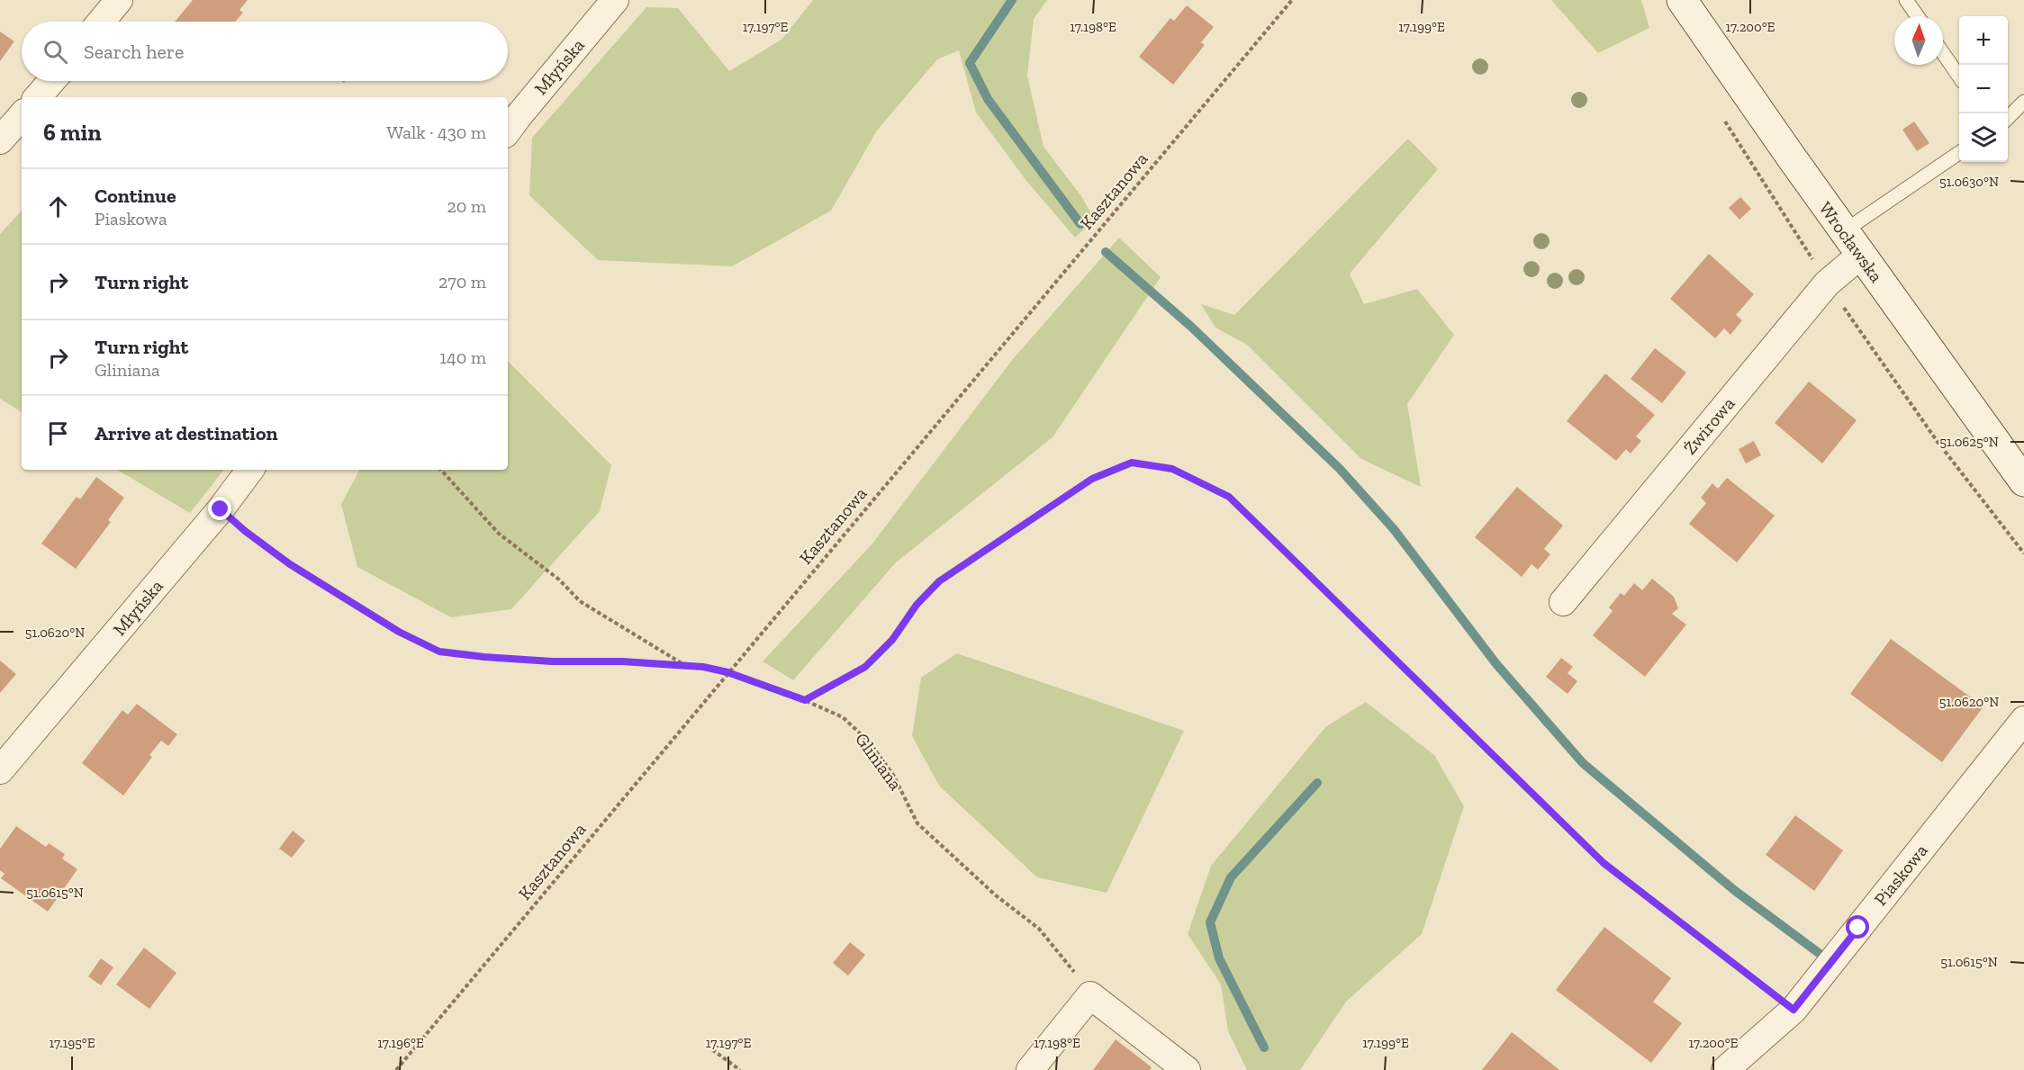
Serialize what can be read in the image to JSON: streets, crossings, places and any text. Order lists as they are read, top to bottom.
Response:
{
  "streets": {
    "main road": ["Wrocławska"],
    "street": ["Młyńska", "Żwirowa", "Piaskowa"],
    "path": ["Kasztanowa", "Gliniana"]
  },
  "crossings": [
    ["Młyńska", "Gliniana"],
    ["Kasztanowa", "Gliniana"],
    ["Wrocławska", "Żwirowa"]
  ],
  "north": "top",
  "page": {
    "map_buttons": ["+", "−"],
    "search": "Search here",
    "heading": ["6 min", "Walk · 430 m"],
    "list": [
      ["Continue", "Piaskowa", "20 m"],
      ["Turn right", "270 m"],
      ["Turn right", "Gliniana", "140 m"],
      "Arrive at destination"
    ]
  },
  "coordinates": [
    "17.197°E",
    "17.198°E",
    "17.199°E",
    "17.200°E",
    "51.0630°N",
    "51.0625°N",
    "51.0620°N",
    "51.0615°N",
    "17.195°E",
    "17.196°E"
  ]
}
